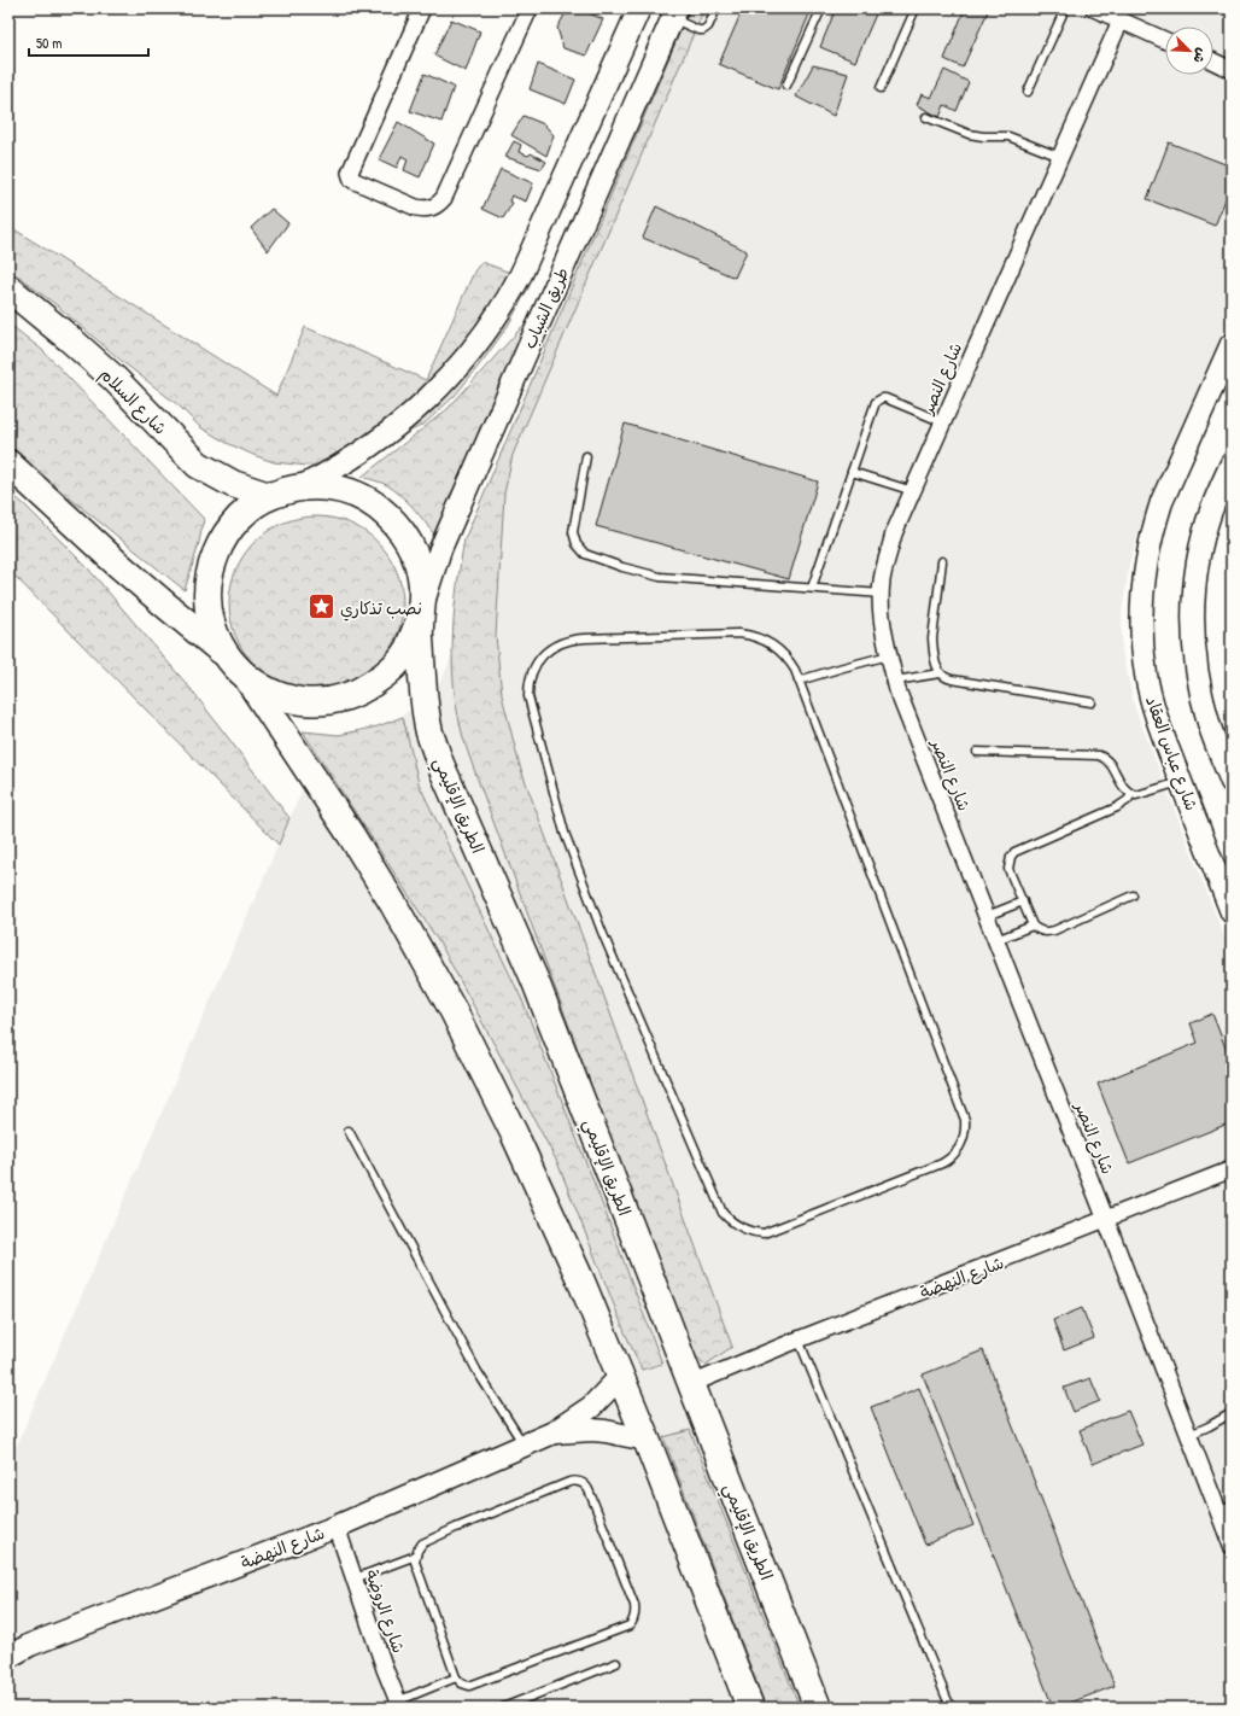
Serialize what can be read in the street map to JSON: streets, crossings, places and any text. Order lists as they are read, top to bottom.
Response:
{
  "streets": {
    "highway": ["شارع السلام", "الطريق الإقليمي"],
    "street": [
      "طريق الشباب",
      "شارع النصر",
      "شارع عباس العقاد",
      "شارع النهضة",
      "شارع الروضة"
    ]
  },
  "crossings": [
    ["طريق الشباب", "الطريق الإقليمي"],
    ["شارع النصر", "شارع النهضة"],
    ["الطريق الإقليمي", "شارع النهضة"],
    ["شارع النهضة", "شارع الروضة"]
  ],
  "places": {
    "place": ["نصب تذكاري"]
  },
  "scale_bar": "50 m",
  "north": "bottom right"
}
